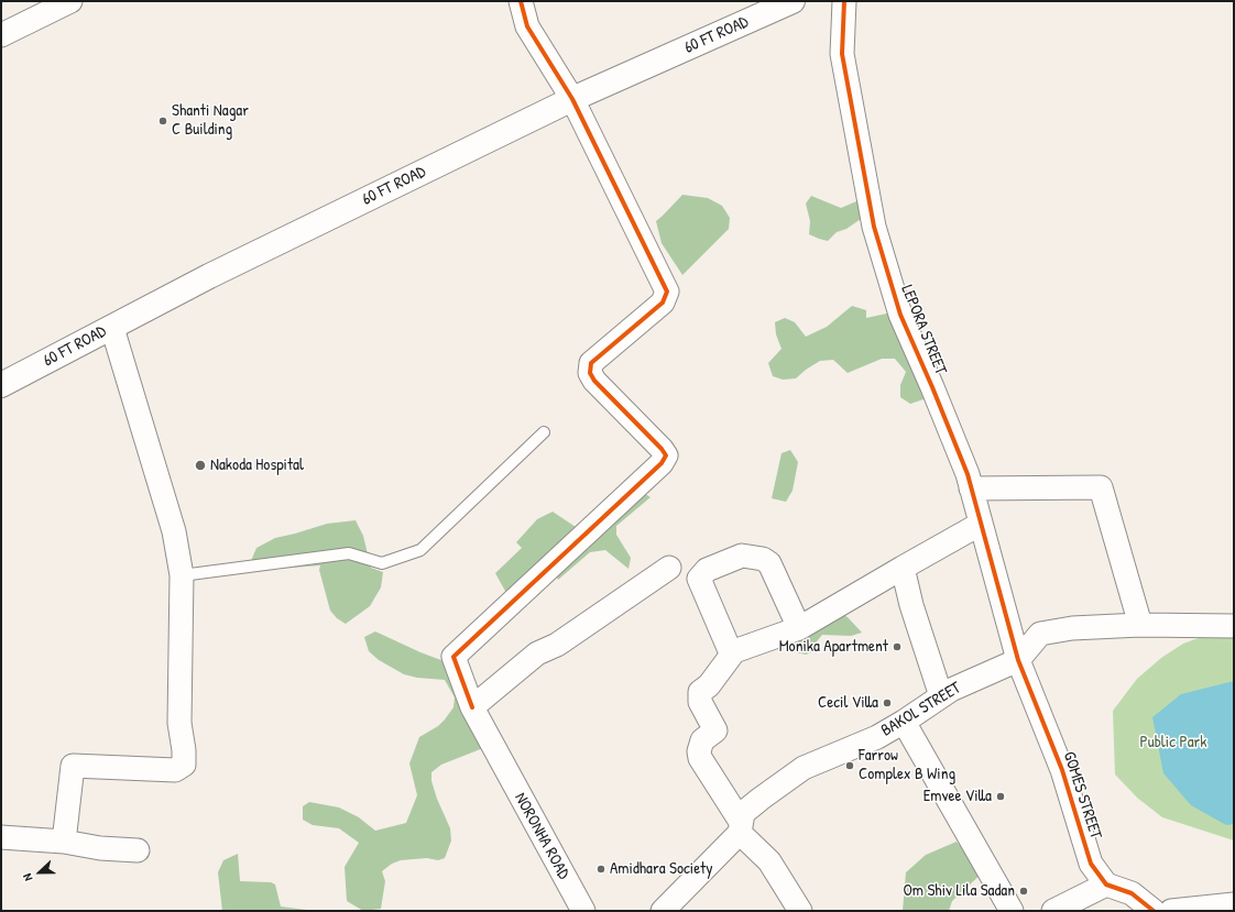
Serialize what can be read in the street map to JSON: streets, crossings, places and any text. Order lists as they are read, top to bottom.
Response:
{
  "streets": {
    "street": [
      "60 FT ROAD",
      "LEPORA STREET",
      "BAKOL STREET",
      "GOMES STREET",
      "NORONHA ROAD"
    ]
  },
  "crossings": [
    ["60 FT ROAD", "NORONHA ROAD"],
    ["LEPORA STREET", "BAKOL STREET"],
    ["LEPORA STREET", "GOMES STREET"],
    ["BAKOL STREET", "GOMES STREET"]
  ],
  "parks": ["Public Park"],
  "places": [
    "Shanti Nagar C Building",
    "Nakoda Hospital",
    "Monika Apartment",
    "Cecil Villa",
    "Farrow Complex B Wing",
    "Emvee Villa",
    "Amidhara Society",
    "Om Shiv Lila Sadan"
  ],
  "north": "left"
}
